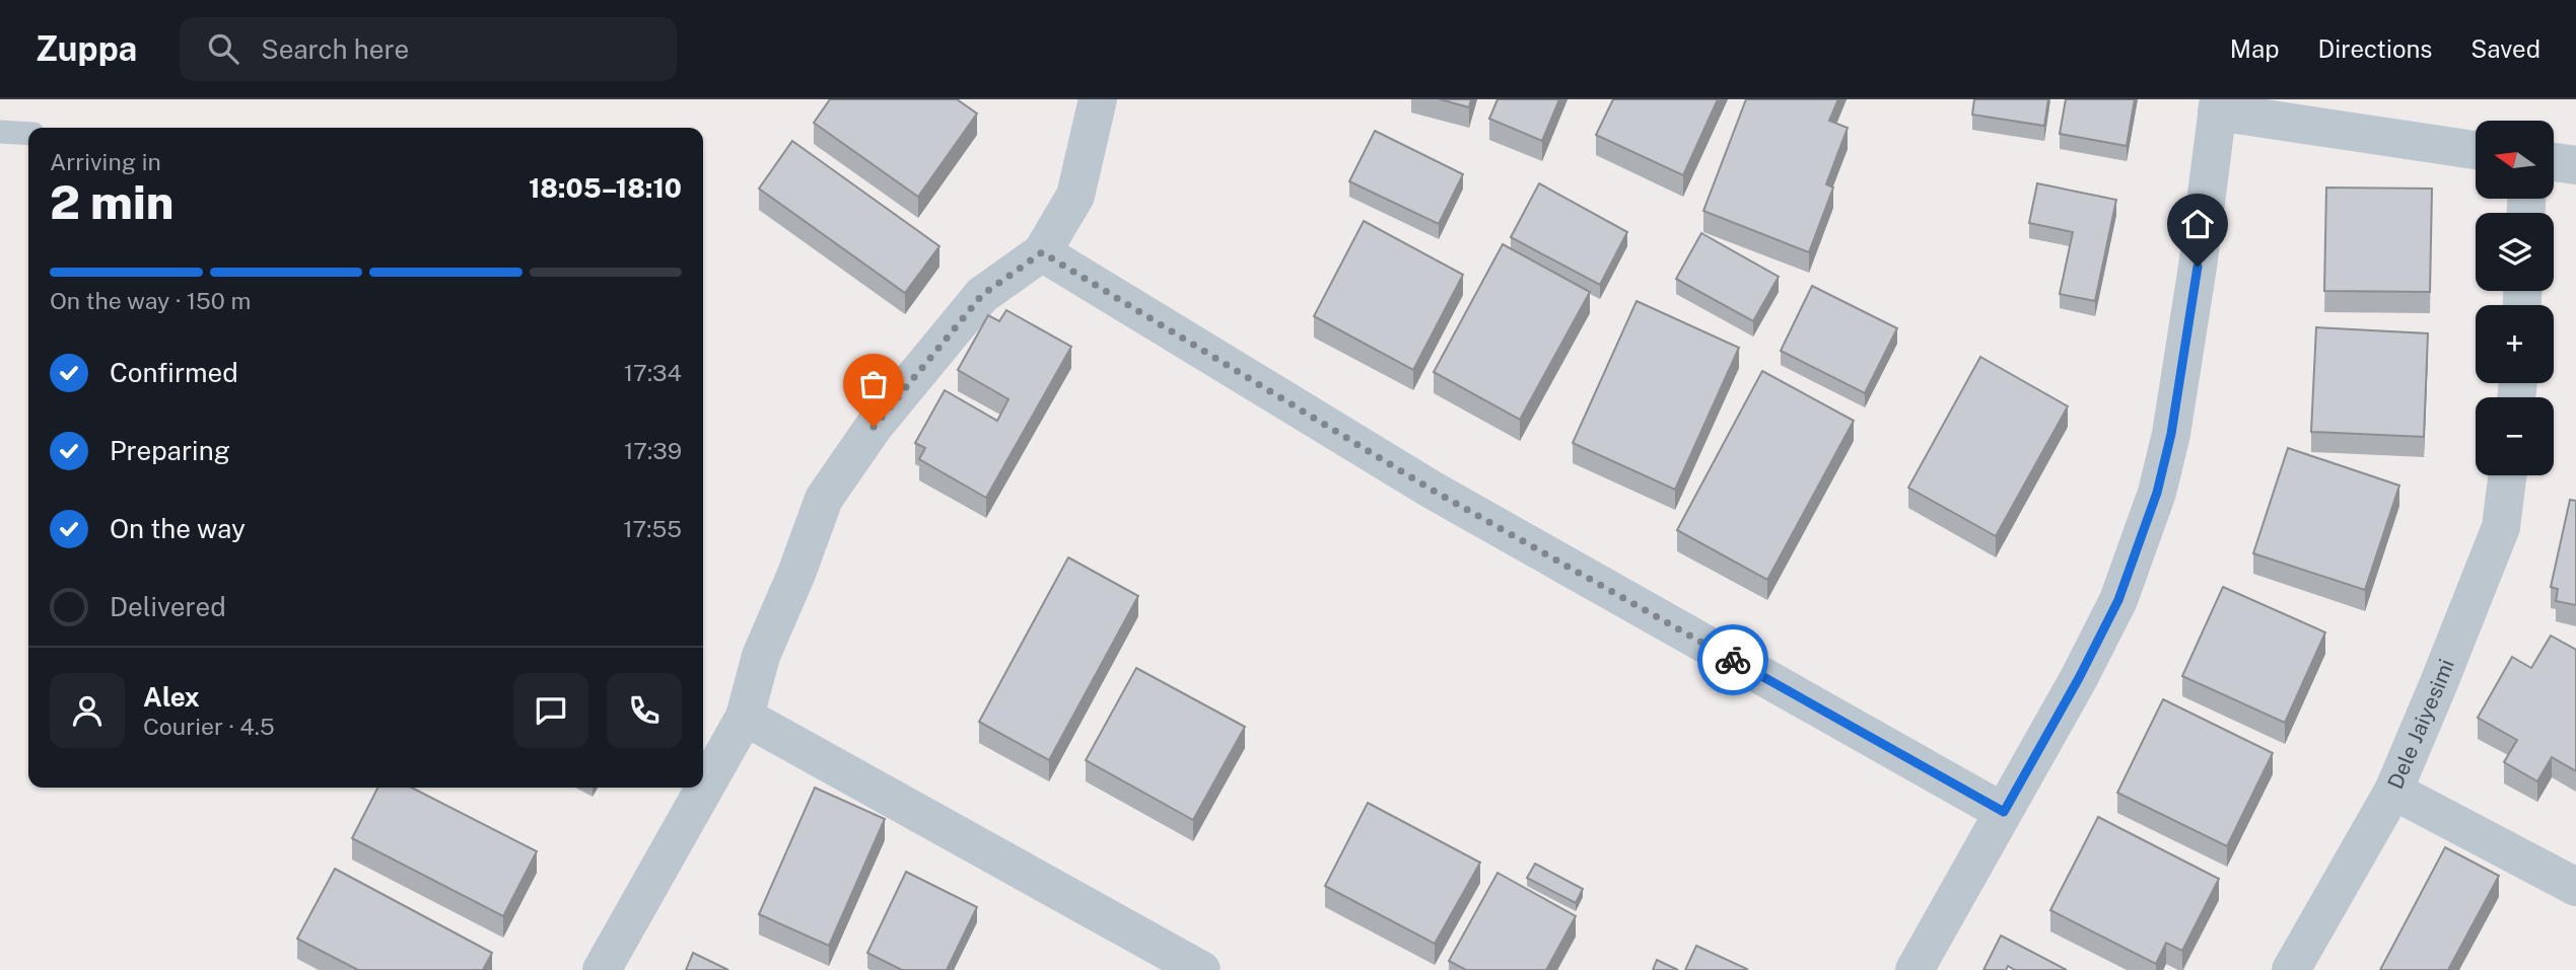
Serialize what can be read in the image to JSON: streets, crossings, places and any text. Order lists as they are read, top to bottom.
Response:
{
  "streets": {
    "street": ["Dele Jaiyesimi"]
  },
  "north": "left",
  "page": {
    "header": "Zuppa",
    "search": "Search here",
    "nav": ["Map", "Directions", "Saved"],
    "map_buttons": ["+", "−"],
    "heading": ["2 min", "Arriving in", "18:05–18:10"],
    "panel": ["Alex", "Courier · 4.5"],
    "bar": "On the way · 150 m",
    "list": [
      ["Confirmed", "17:34"],
      ["Preparing", "17:39"],
      ["On the way", "17:55"],
      "Delivered"
    ]
  }
}
